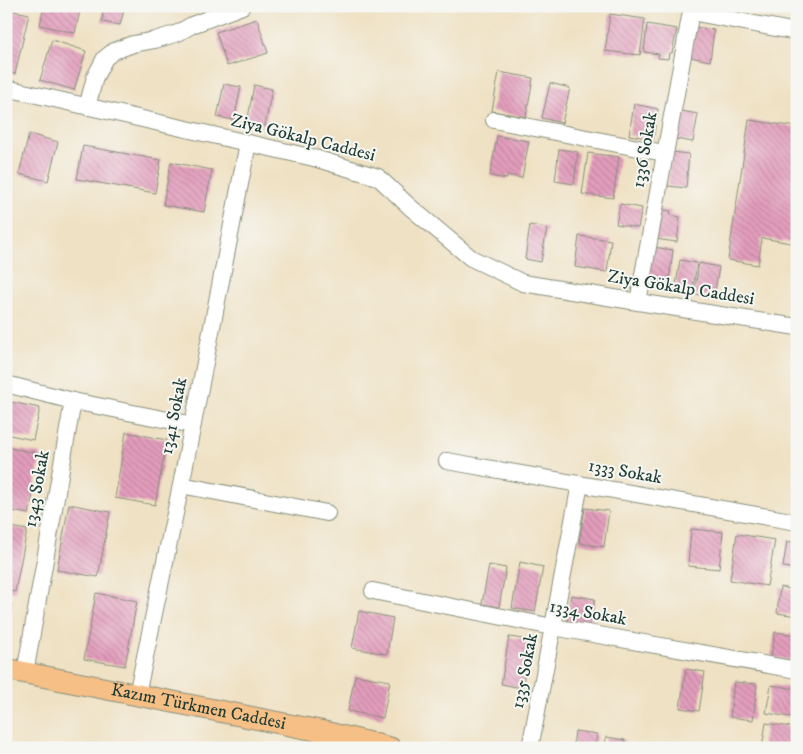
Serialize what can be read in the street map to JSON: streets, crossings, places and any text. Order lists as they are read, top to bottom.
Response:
{
  "streets": {
    "main road": ["Kazım Türkmen Caddesi"],
    "street": [
      "Ziya Gökalp Caddesi",
      "1336 Sokak",
      "1341 Sokak",
      "1333 Sokak",
      "1343 Sokak",
      "1334 Sokak",
      "1335 Sokak"
    ]
  },
  "crossings": [
    ["Ziya Gökalp Caddesi", "1336 Sokak"],
    ["Ziya Gökalp Caddesi", "1341 Sokak"],
    ["1341 Sokak", "Kazım Türkmen Caddesi"],
    ["1333 Sokak", "1335 Sokak"],
    ["1343 Sokak", "Kazım Türkmen Caddesi"],
    ["1334 Sokak", "1335 Sokak"]
  ]
}
